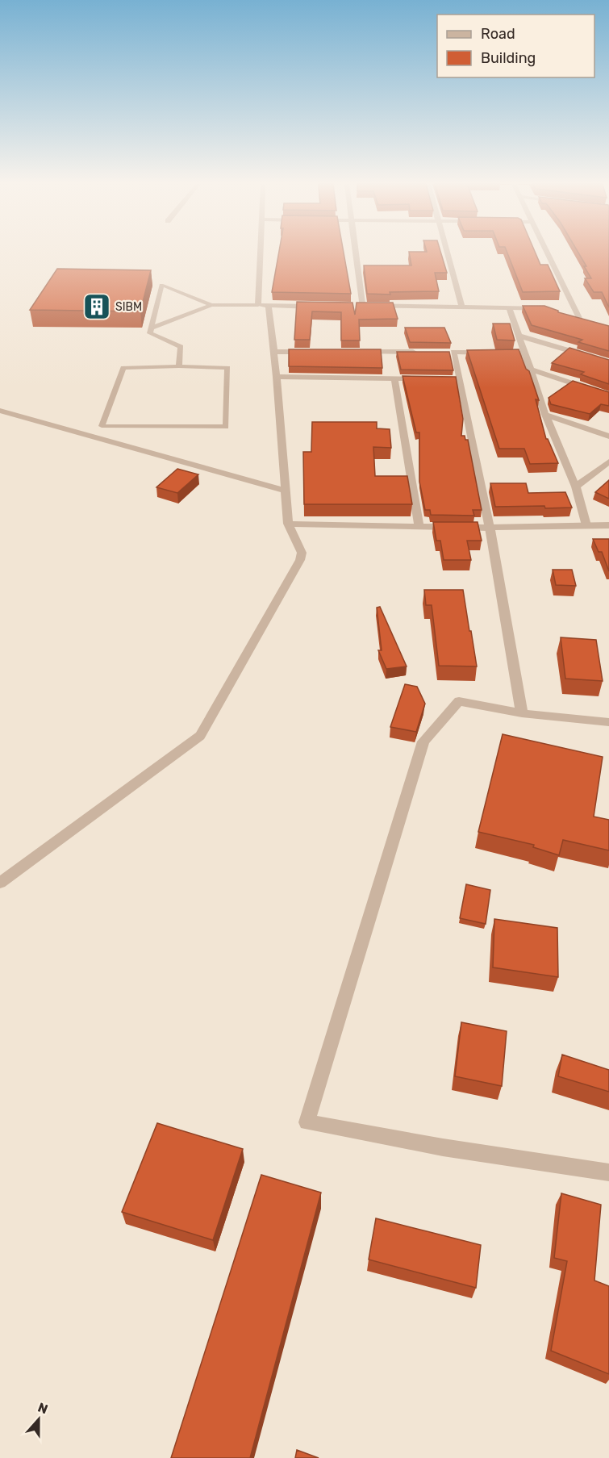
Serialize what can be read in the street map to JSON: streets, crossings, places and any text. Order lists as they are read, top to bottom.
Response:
{
  "places": {
    "building": ["SIBM"]
  },
  "legend": ["Road", "Building"],
  "north": "top"
}
